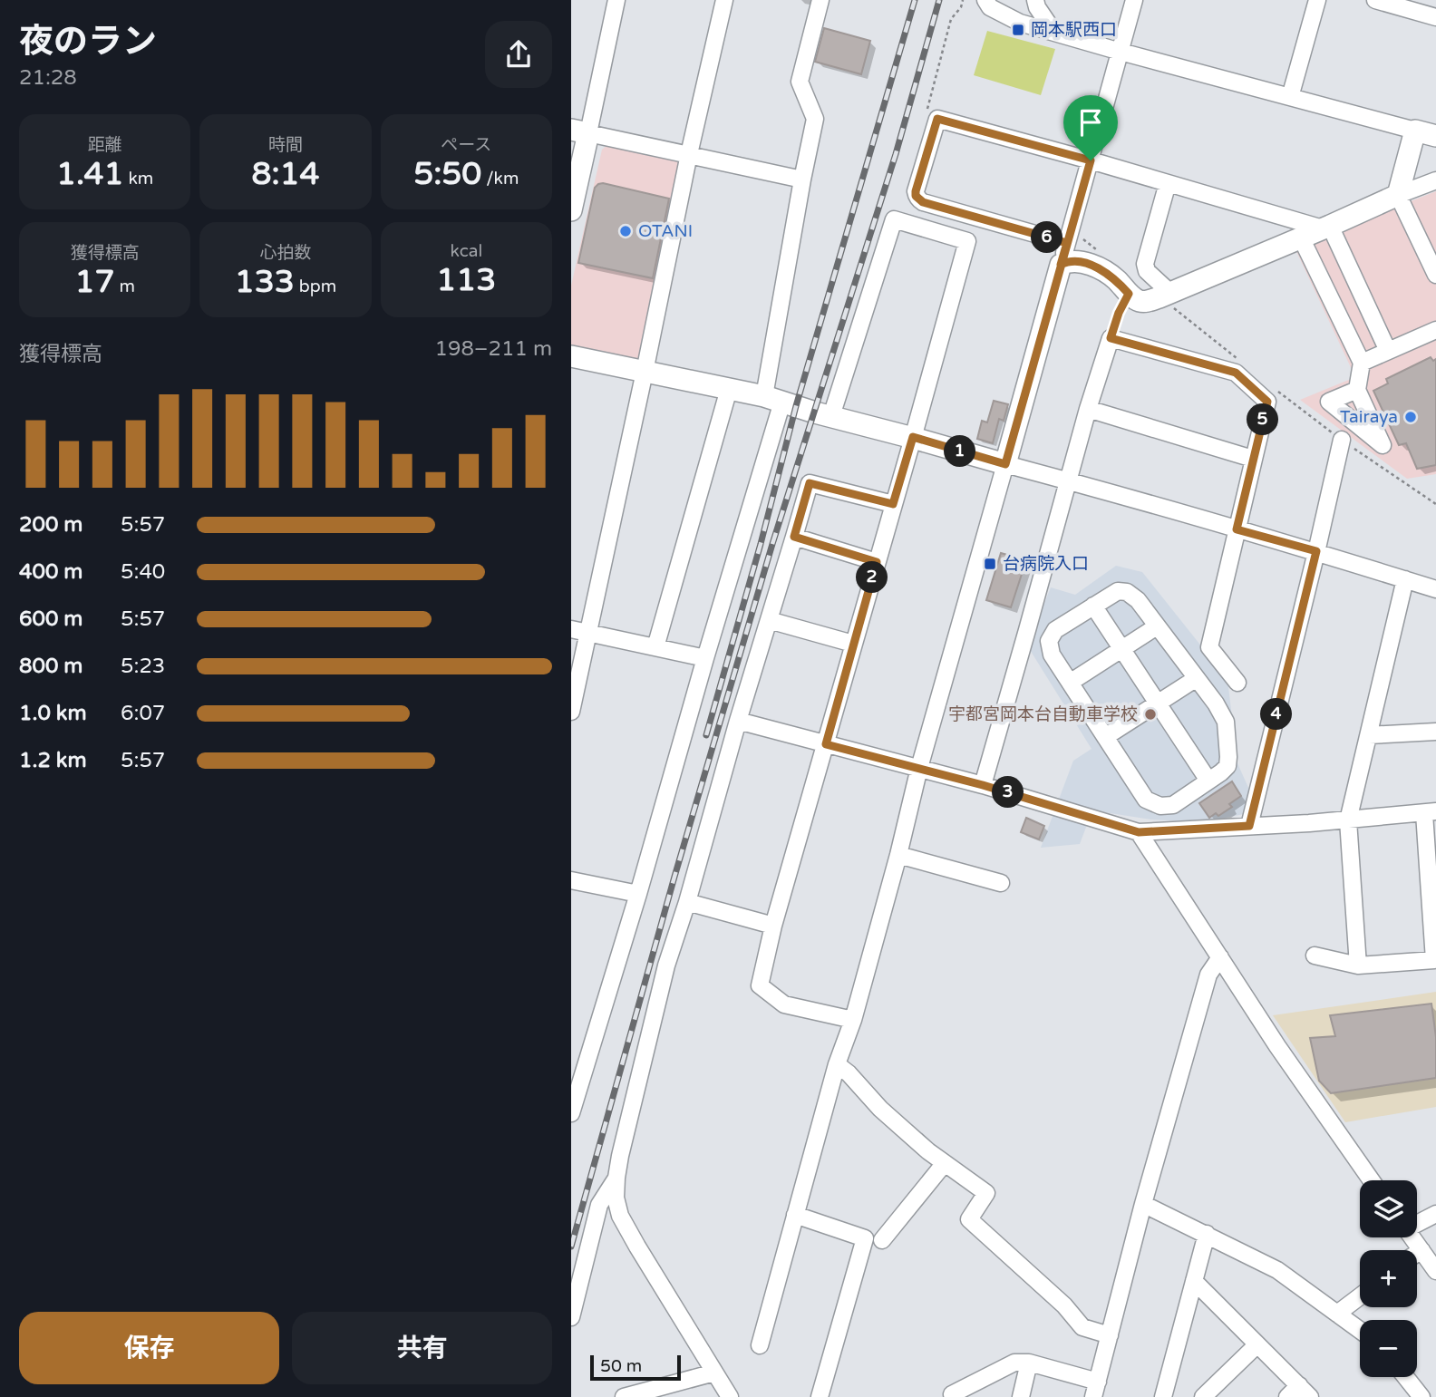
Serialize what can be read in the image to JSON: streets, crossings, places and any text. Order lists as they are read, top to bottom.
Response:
{
  "places": {
    "transit": ["岡本駅西口", "台病院入口"],
    "other": ["OTANI", "Tairaya", "宇都宮岡本台自動車学校"]
  },
  "scale_bar": "50 m",
  "page": {
    "heading": ["夜のラン", "21:28"],
    "stats": [
      ["距離", "1.41 km"],
      ["時間", "8:14"],
      ["ペース", "5:50 /km"],
      ["獲得標高", "17 m"],
      ["心拍数", "133 bpm"],
      ["kcal", "113"]
    ],
    "pins": [
      "6",
      "5",
      "1",
      "2",
      "4",
      "3"
    ],
    "chart": ["獲得標高", "198–211 m"],
    "list": [
      {
        "name": "200 m",
        "note": "5:57"
      },
      {
        "name": "400 m",
        "note": "5:40"
      },
      {
        "name": "600 m",
        "note": "5:57"
      },
      {
        "name": "800 m",
        "note": "5:23"
      },
      {
        "name": "1.0 km",
        "note": "6:07"
      },
      {
        "name": "1.2 km",
        "note": "5:57"
      }
    ],
    "map_buttons": ["+", "−"],
    "buttons": ["保存", "共有"],
    "scale": "50 m"
  }
}
